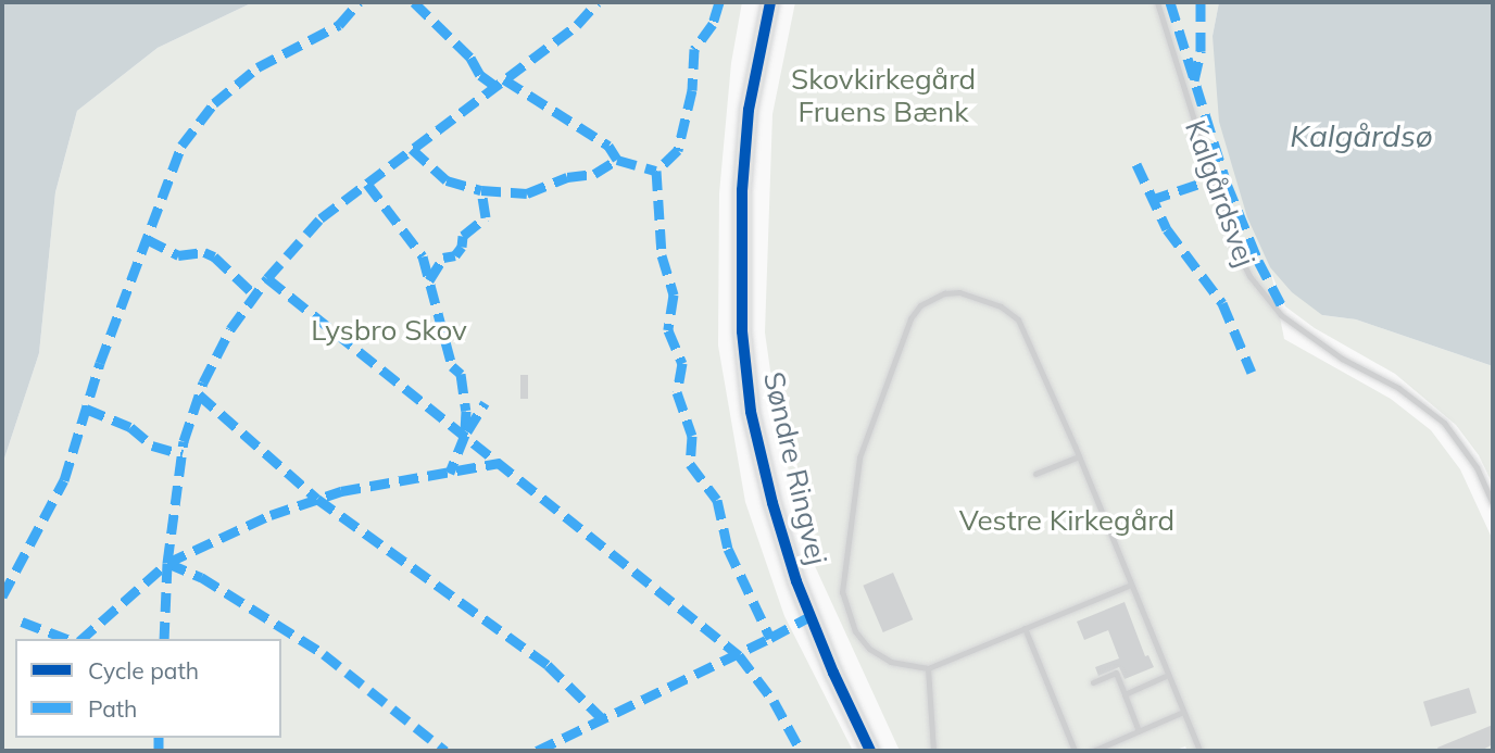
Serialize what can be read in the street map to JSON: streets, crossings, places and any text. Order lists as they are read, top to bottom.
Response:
{
  "streets": {
    "main road": ["Søndre Ringvej"],
    "lane": ["Kalgårdsvej"]
  },
  "water": ["Kalgårdsø"],
  "parks": ["Skovkirkegård Fruens Bænk", "Lysbro Skov", "Vestre Kirkegård"],
  "legend": ["Cycle path", "Path"]
}
